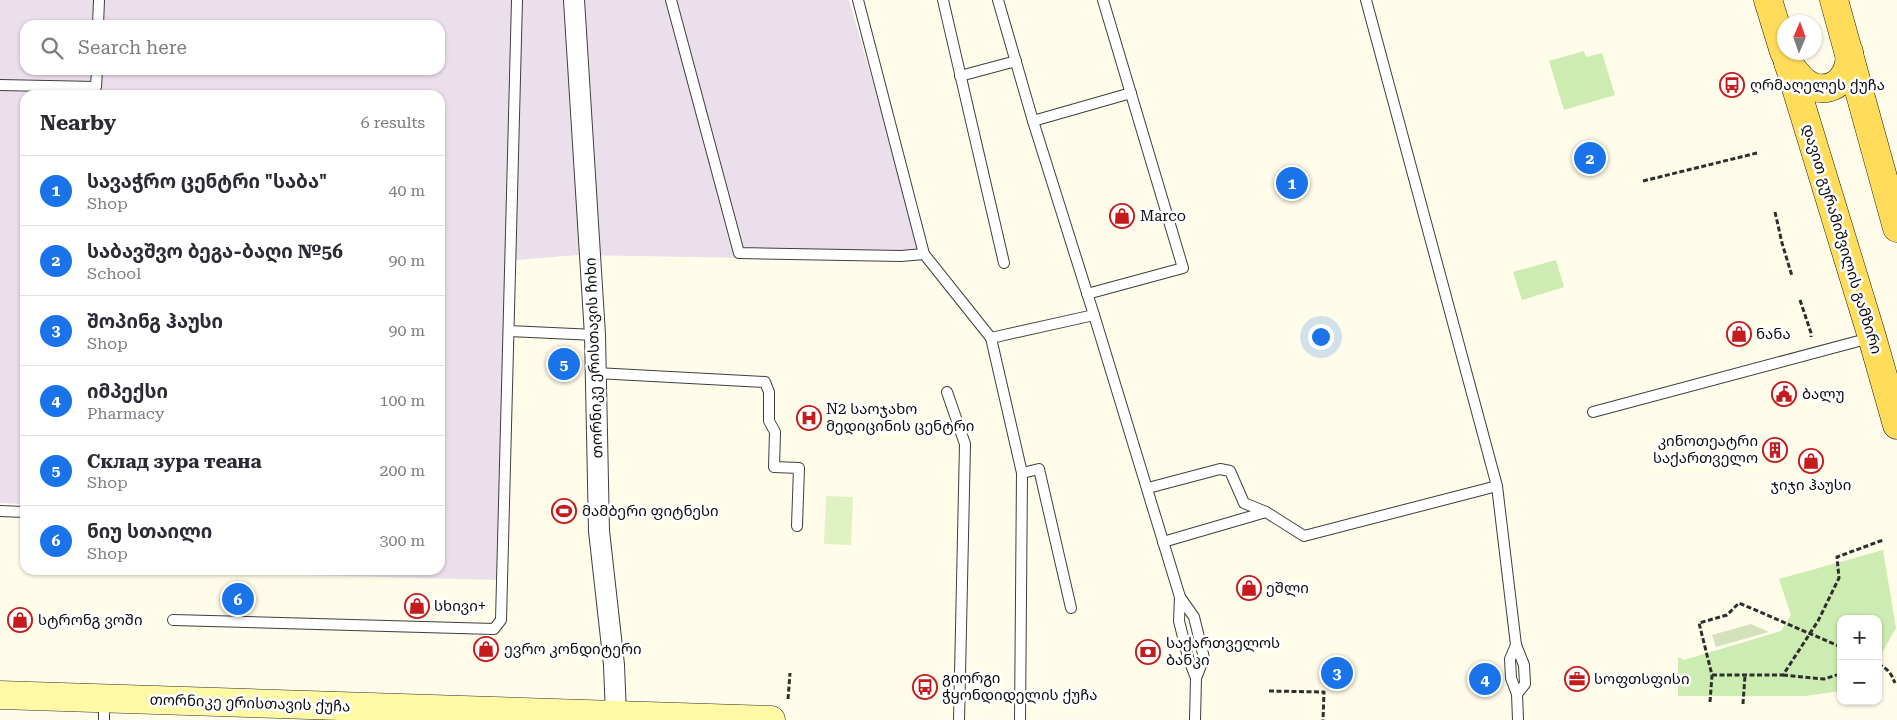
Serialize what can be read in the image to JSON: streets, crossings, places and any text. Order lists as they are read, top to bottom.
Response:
{
  "streets": {
    "main road": ["დავით გურამიშვილის გამზირი", "თორნიკე ერისთავის ქუჩა"],
    "street": ["თორნიკე ერისთავის ჩიხი"]
  },
  "crossings": [
    ["თორნიკე ერისთავის ჩიხი", "თორნიკე ერისთავის ქუჩა"]
  ],
  "places": {
    "bus stop": ["ღრმაღელეს ქუჩა", "გიორგი ჭყონდიდელის ქუჩა"],
    "shop": [
      "Marco",
      "ნანა",
      "ჯიჯი ჰაუსი",
      "ეშლი",
      "სხივი+",
      "სტრონგ ვოში",
      "ევრო კონდიტერი"
    ],
    "public building": ["ბალუ"],
    "hospital": ["N2 საოჯახო მედიცინის ცენტრი"],
    "building": ["კინოთეატრი საქართველო"],
    "sports": ["მამბერი ფიტნესი"],
    "bank": ["საქართველოს ბანკი"],
    "office": ["სოფთსფისი"]
  },
  "north": "top",
  "page": {
    "search": "Search here",
    "heading": ["Nearby", "6 results"],
    "pins": [
      "2",
      "1",
      "5",
      "6",
      "3",
      "4"
    ],
    "list": [
      {
        "mark": "1",
        "name": "სავაჭრო ცენტრი \"საბა\"",
        "note": "Shop",
        "value": "40 m"
      },
      {
        "mark": "2",
        "name": "საბავშვო ბეგა-ბაღი №56",
        "note": "School",
        "value": "90 m"
      },
      {
        "mark": "3",
        "name": "შოპინგ ჰაუსი",
        "note": "Shop",
        "value": "90 m"
      },
      {
        "mark": "4",
        "name": "იმპექსი",
        "note": "Pharmacy",
        "value": "100 m"
      },
      {
        "mark": "5",
        "name": "Склад зура теана",
        "note": "Shop",
        "value": "200 m"
      },
      {
        "mark": "6",
        "name": "ნიუ სთაილი",
        "note": "Shop",
        "value": "300 m"
      }
    ],
    "map_buttons": ["+", "−"]
  }
}
